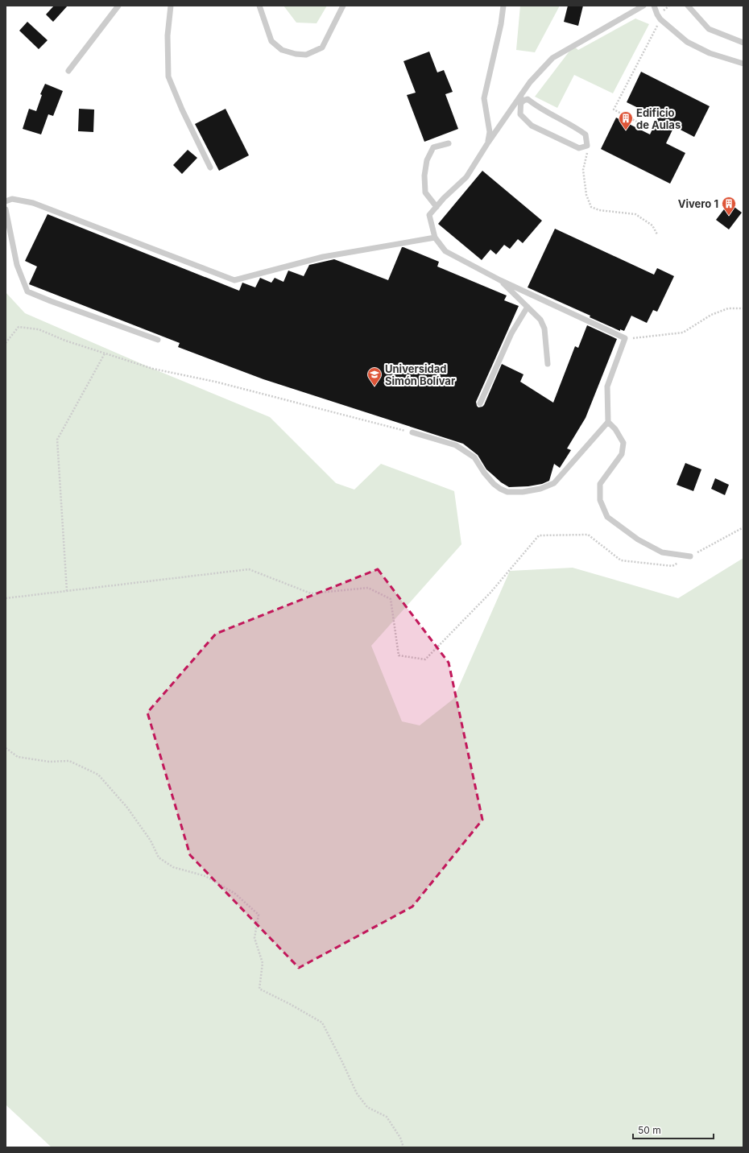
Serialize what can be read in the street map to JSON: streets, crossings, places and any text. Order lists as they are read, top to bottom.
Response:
{
  "places": {
    "building": ["Edificio de Aulas", "Vivero 1"],
    "school or university": ["Universidad Simón Bolívar"]
  },
  "scale_bar": "50 m"
}
